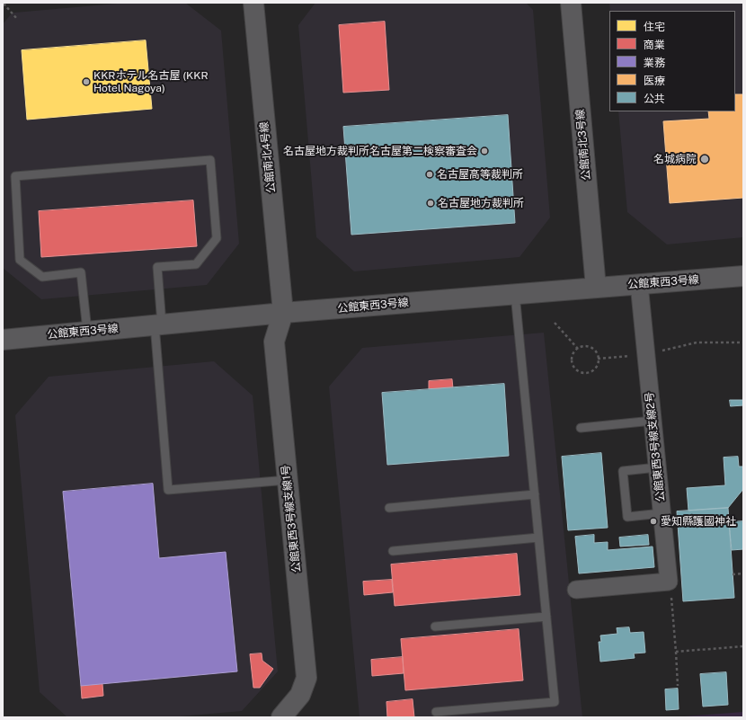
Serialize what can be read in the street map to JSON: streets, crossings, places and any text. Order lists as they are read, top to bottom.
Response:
{
  "streets": {
    "street": [
      "公館南北3号線",
      "公館南北4号線",
      "公館東西3号線",
      "公館東西3号線支線2号",
      "公館東西3号線支線1号"
    ]
  },
  "crossings": [
    ["公館南北3号線", "公館東西3号線"],
    ["公館南北4号線", "公館東西3号線"],
    ["公館南北4号線", "公館東西3号線支線1号"],
    ["公館東西3号線", "公館東西3号線支線2号"],
    ["公館東西3号線", "公館東西3号線支線1号"]
  ],
  "places": [
    "KKRホテル名古屋 (KKR Hotel Nagoya)",
    "名古屋地方裁判所名古屋第二検察審査会",
    "名城病院",
    "名古屋高等裁判所",
    "名古屋地方裁判所",
    "愛知縣護國神社"
  ],
  "legend": [
    "住宅",
    "商業",
    "業務",
    "医療",
    "公共"
  ]
}
